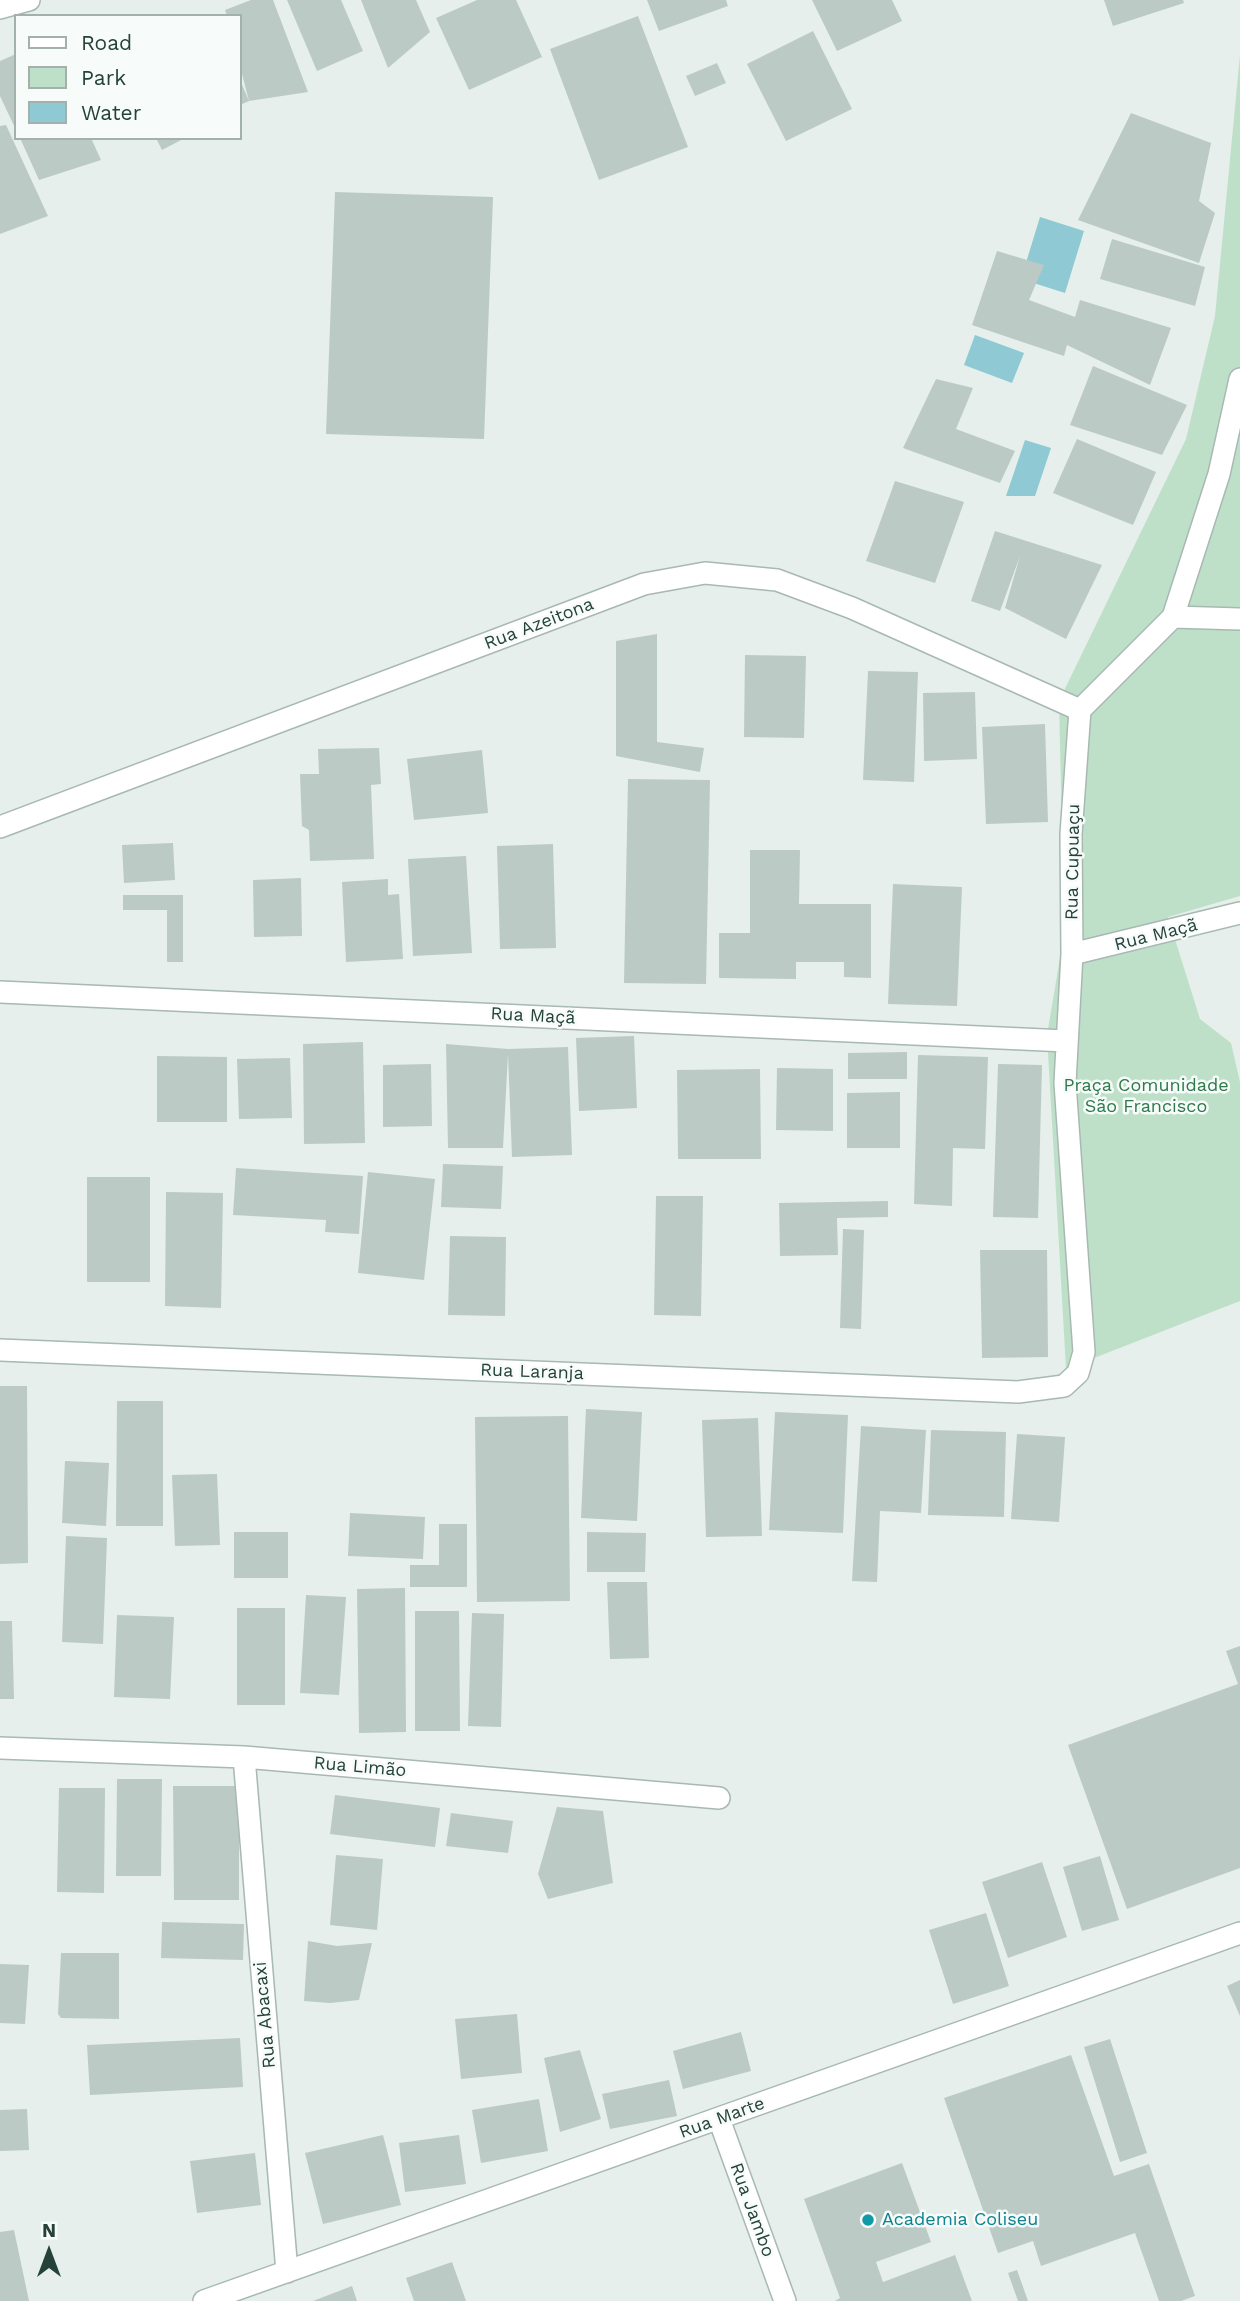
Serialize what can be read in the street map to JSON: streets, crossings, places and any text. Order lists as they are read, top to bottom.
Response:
{
  "streets": {
    "street": [
      "Rua Azeitona",
      "Rua Cupuaçu",
      "Rua Maçã",
      "Rua Laranja",
      "Rua Limão",
      "Rua Abacaxi",
      "Rua Marte",
      "Rua Jambo"
    ]
  },
  "crossings": [
    ["Rua Azeitona", "Rua Cupuaçu"],
    ["Rua Cupuaçu", "Rua Maçã"],
    ["Rua Cupuaçu", "Rua Laranja"],
    ["Rua Limão", "Rua Abacaxi"],
    ["Rua Abacaxi", "Rua Marte"],
    ["Rua Marte", "Rua Jambo"]
  ],
  "parks": ["Praça Comunidade São Francisco"],
  "places": ["Academia Coliseu"],
  "legend": ["Road", "Park", "Water"],
  "north": "top"
}
